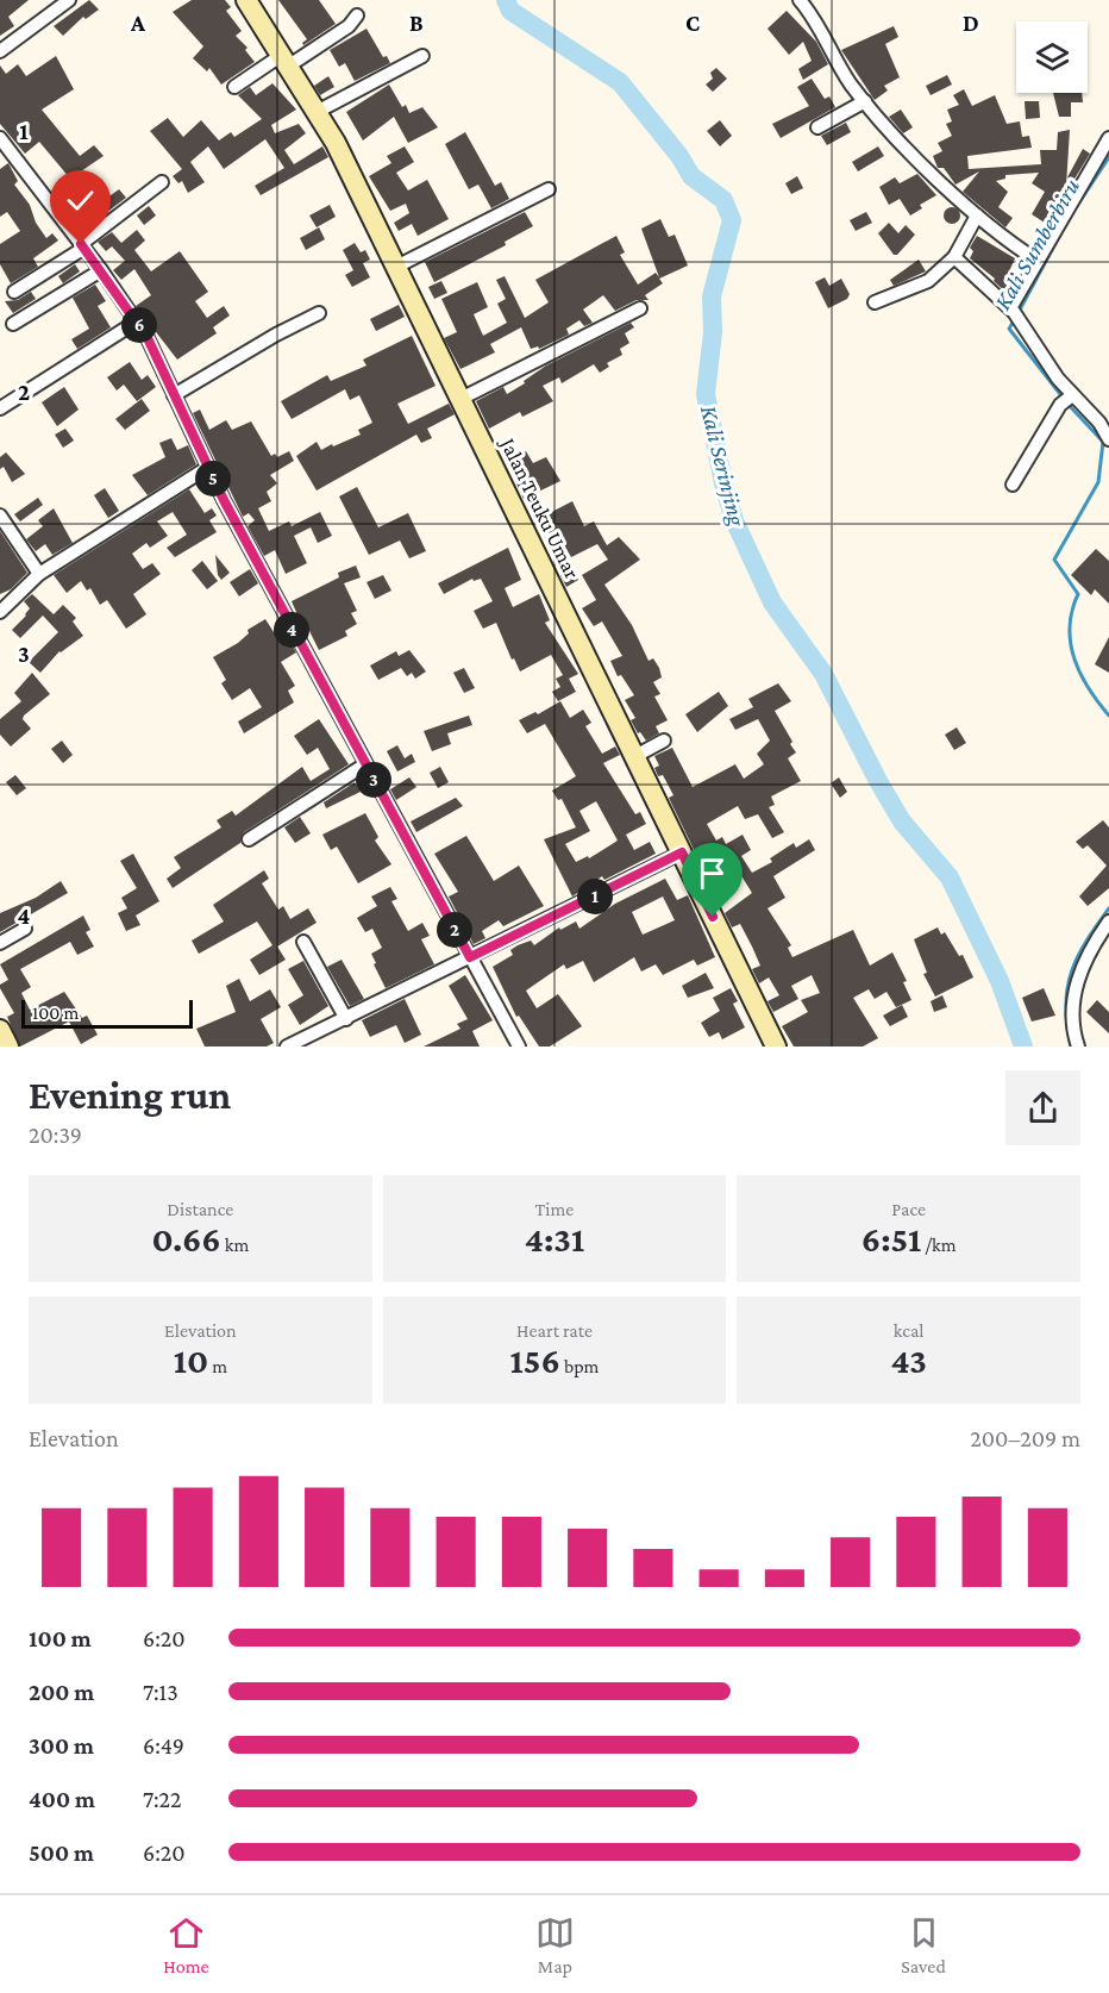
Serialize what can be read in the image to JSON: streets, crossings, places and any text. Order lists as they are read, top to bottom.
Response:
{
  "streets": {
    "main road": ["Jalan Teuku Umar"]
  },
  "water": ["Kali Sumberbiru", "Kali Serinjing"],
  "scale_bar": "100 m",
  "page": {
    "pins": [
      "6",
      "5",
      "4",
      "3",
      "1",
      "2"
    ],
    "scale": "100 m",
    "heading": ["Evening run", "20:39"],
    "stats": [
      ["Distance", "0.66 km"],
      ["Time", "4:31"],
      ["Pace", "6:51 /km"],
      ["Elevation", "10 m"],
      ["Heart rate", "156 bpm"],
      ["kcal", "43"]
    ],
    "chart": ["Elevation", "200–209 m"],
    "list": [
      {
        "name": "100 m",
        "note": "6:20"
      },
      {
        "name": "200 m",
        "note": "7:13"
      },
      {
        "name": "300 m",
        "note": "6:49"
      },
      {
        "name": "400 m",
        "note": "7:22"
      },
      {
        "name": "500 m",
        "note": "6:20"
      }
    ],
    "tabs": ["Home", "Map", "Saved"]
  },
  "grid": {
    "columns": [
      "A",
      "B",
      "C",
      "D"
    ],
    "rows": [
      "1",
      "2",
      "3",
      "4"
    ]
  }
}
